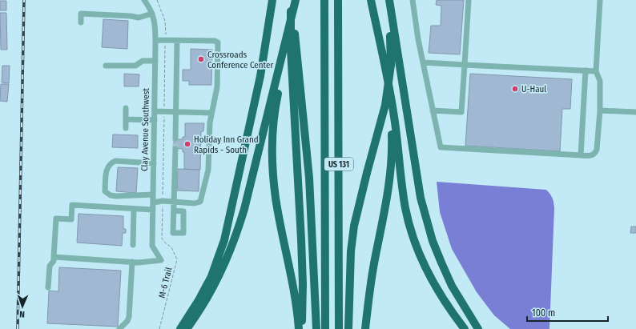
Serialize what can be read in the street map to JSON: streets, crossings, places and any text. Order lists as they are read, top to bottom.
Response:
{
  "streets": {
    "highway": ["US 131"],
    "street": ["Clay Avenue Southwest"],
    "path": ["M-6 Trail"]
  },
  "places": ["Crossroads Conference Center", "U-Haul", "Holiday Inn Grand Rapids - South"],
  "scale_bar": "100 m",
  "north": "bottom"
}
